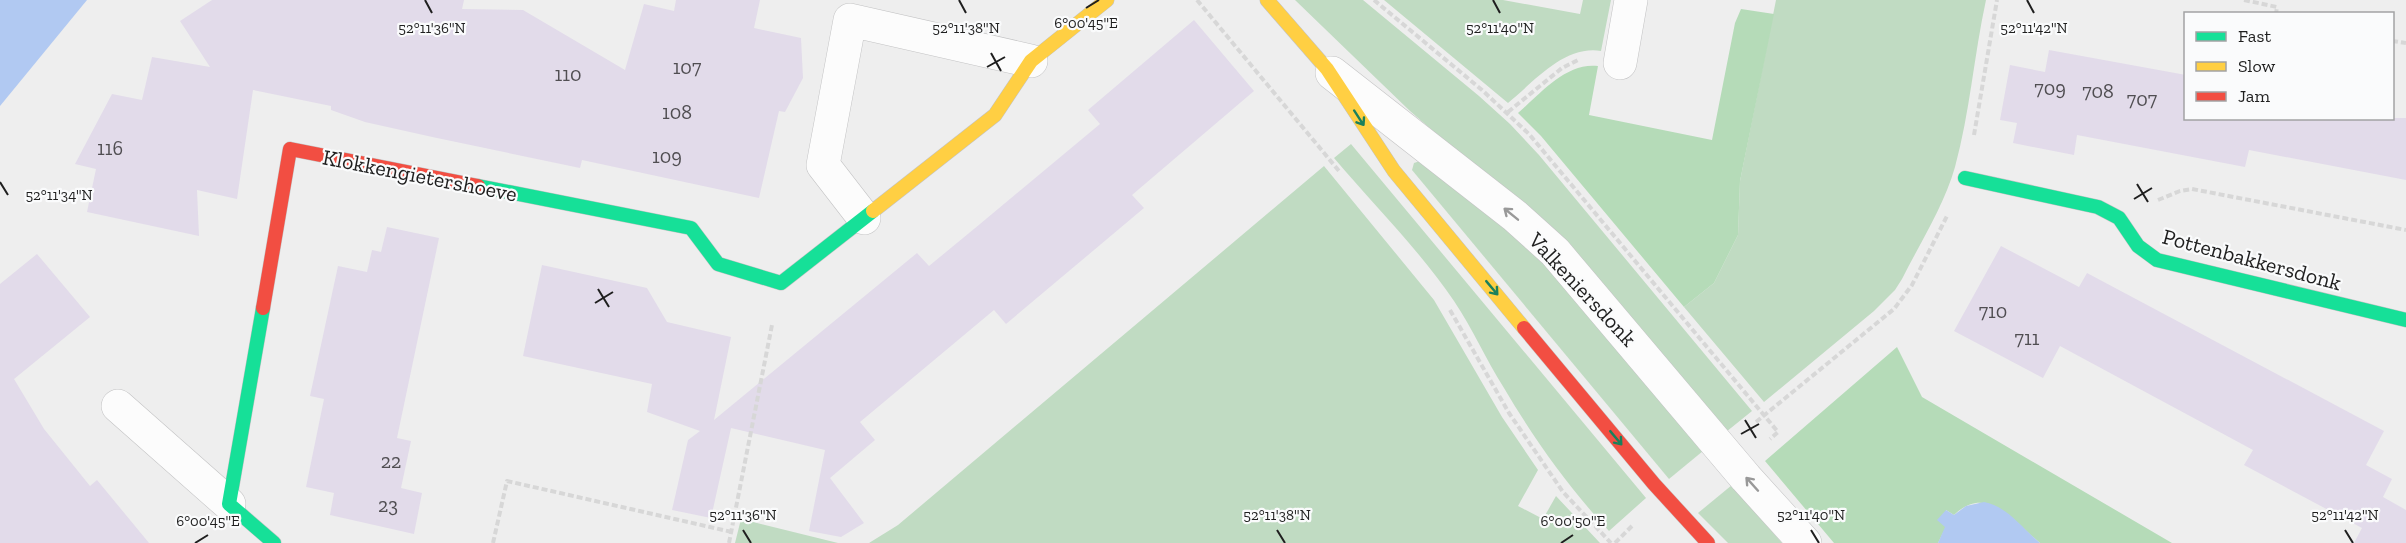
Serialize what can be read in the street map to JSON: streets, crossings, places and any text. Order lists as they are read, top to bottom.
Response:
{
  "streets": {
    "street": ["Klokkengietershoeve", "Pottenbakkersdonk", "Valkeniersdonk"]
  },
  "house_numbers": [
    "107",
    "110",
    "709",
    "708",
    "707",
    "108",
    "116",
    "109",
    "710",
    "711",
    "22",
    "23"
  ],
  "legend": ["Fast", "Slow", "Jam"],
  "coordinates": [
    "6°00'45\"E",
    "52°11'36\"N",
    "52°11'38\"N",
    "52°11'40\"N",
    "52°11'42\"N",
    "52°11'34\"N",
    "6°00'50\"E"
  ]
}
